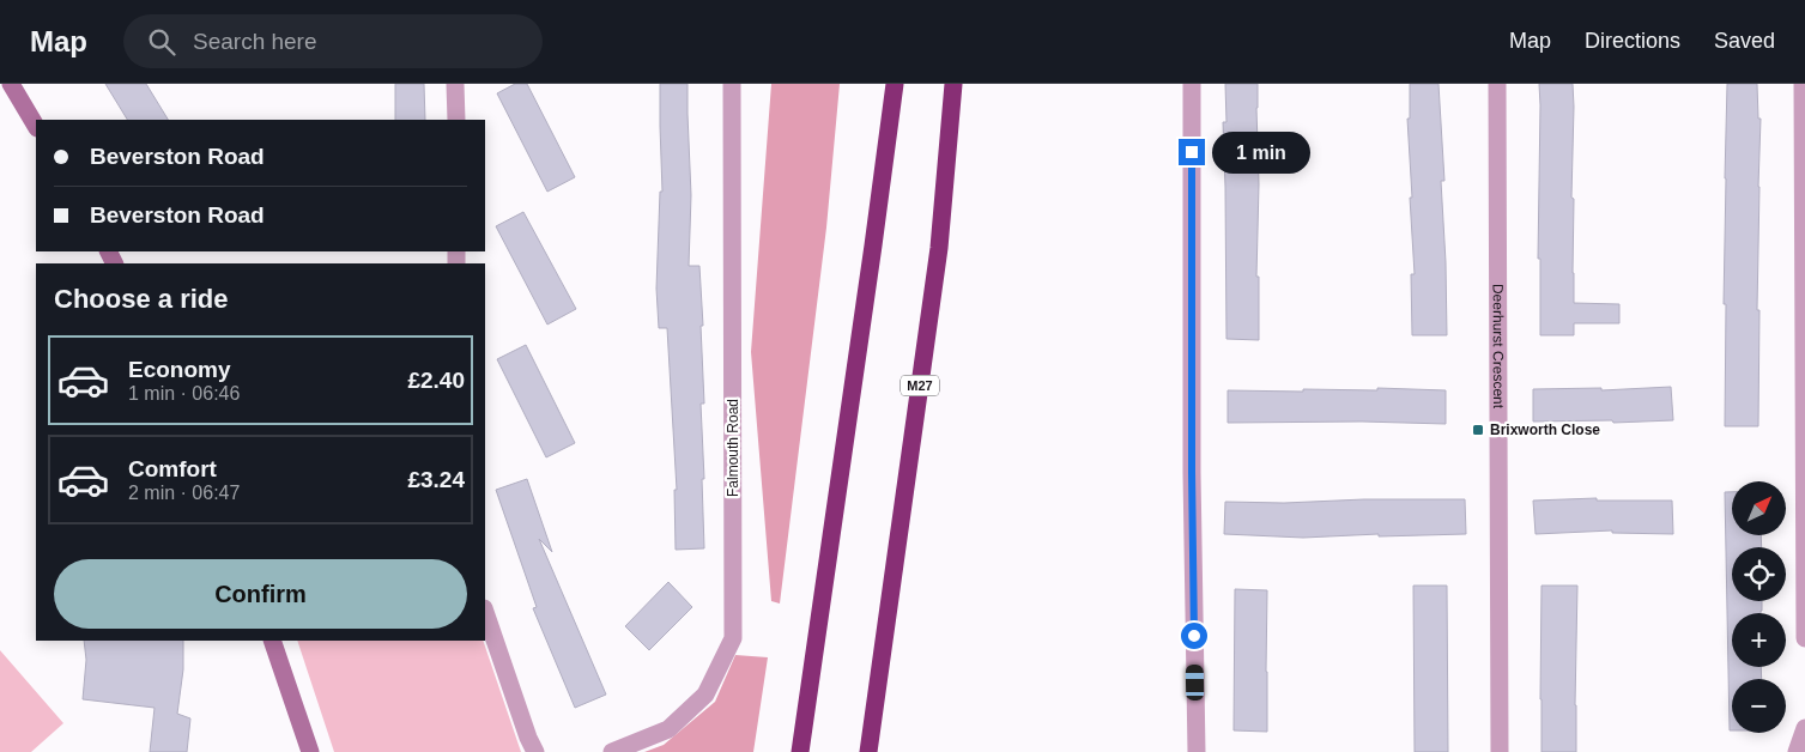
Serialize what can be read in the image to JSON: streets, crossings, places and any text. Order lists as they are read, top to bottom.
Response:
{
  "streets": {
    "highway": ["M27"],
    "street": ["Deerhurst Crescent", "Falmouth Road"]
  },
  "places": {
    "transit": ["Brixworth Close"]
  },
  "north": "top right",
  "page": {
    "header": "Map",
    "search": "Search here",
    "nav": ["Map", "Directions", "Saved"],
    "banner": ["Beverston Road", "Beverston Road"],
    "bubble": "1 min",
    "heading": "Choose a ride",
    "list": [
      {
        "name": "Economy",
        "note": "1 min · 06:46",
        "value": "£2.40"
      },
      {
        "name": "Comfort",
        "note": "2 min · 06:47",
        "value": "£3.24"
      }
    ],
    "map_buttons": ["+", "−"],
    "buttons": "Confirm"
  }
}
